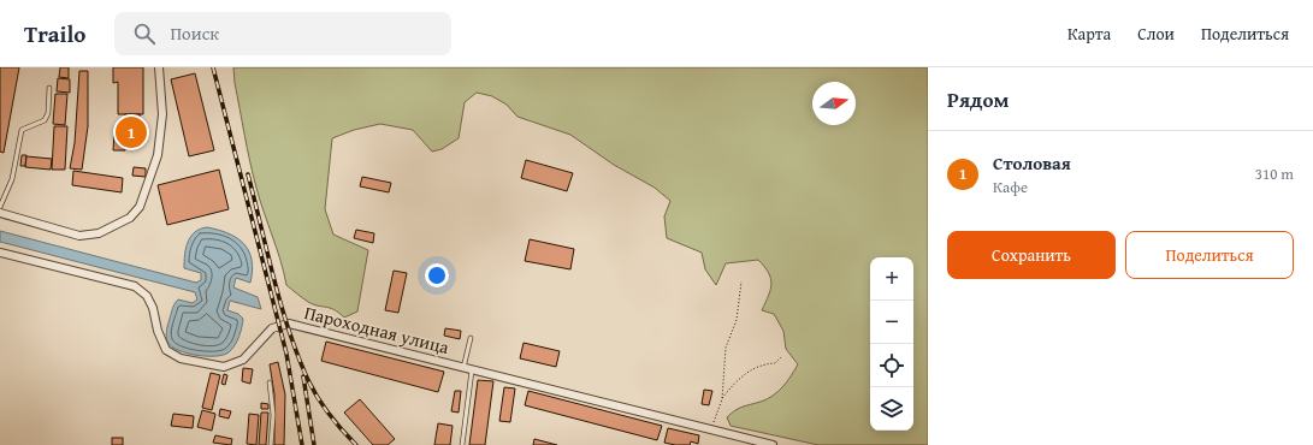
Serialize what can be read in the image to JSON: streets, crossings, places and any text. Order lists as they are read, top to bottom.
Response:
{
  "streets": {
    "street": ["Пароходная улица"]
  },
  "north": "right",
  "page": {
    "header": "Trailo",
    "search": "Поиск",
    "nav": ["Карта", "Слои", "Поделиться"],
    "heading": "Рядом",
    "pins": "1",
    "list": [
      {
        "mark": "1",
        "name": "Столовая",
        "note": "Кафе",
        "value": "310 m"
      }
    ],
    "buttons": ["Сохранить", "Поделиться"],
    "map_buttons": ["+", "−"]
  }
}
